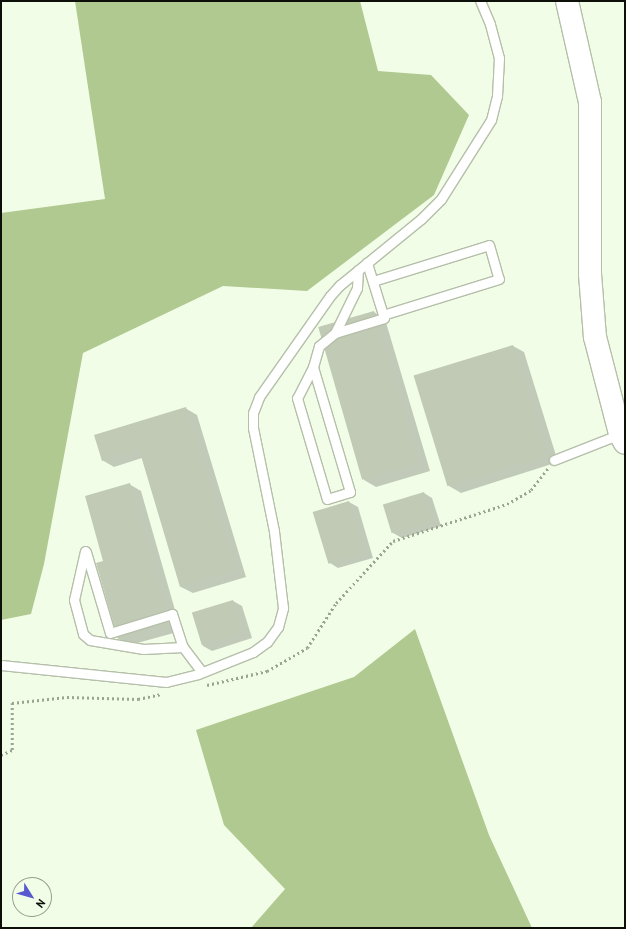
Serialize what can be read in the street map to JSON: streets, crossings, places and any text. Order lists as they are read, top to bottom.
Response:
{
  "north": "bottom right"
}
